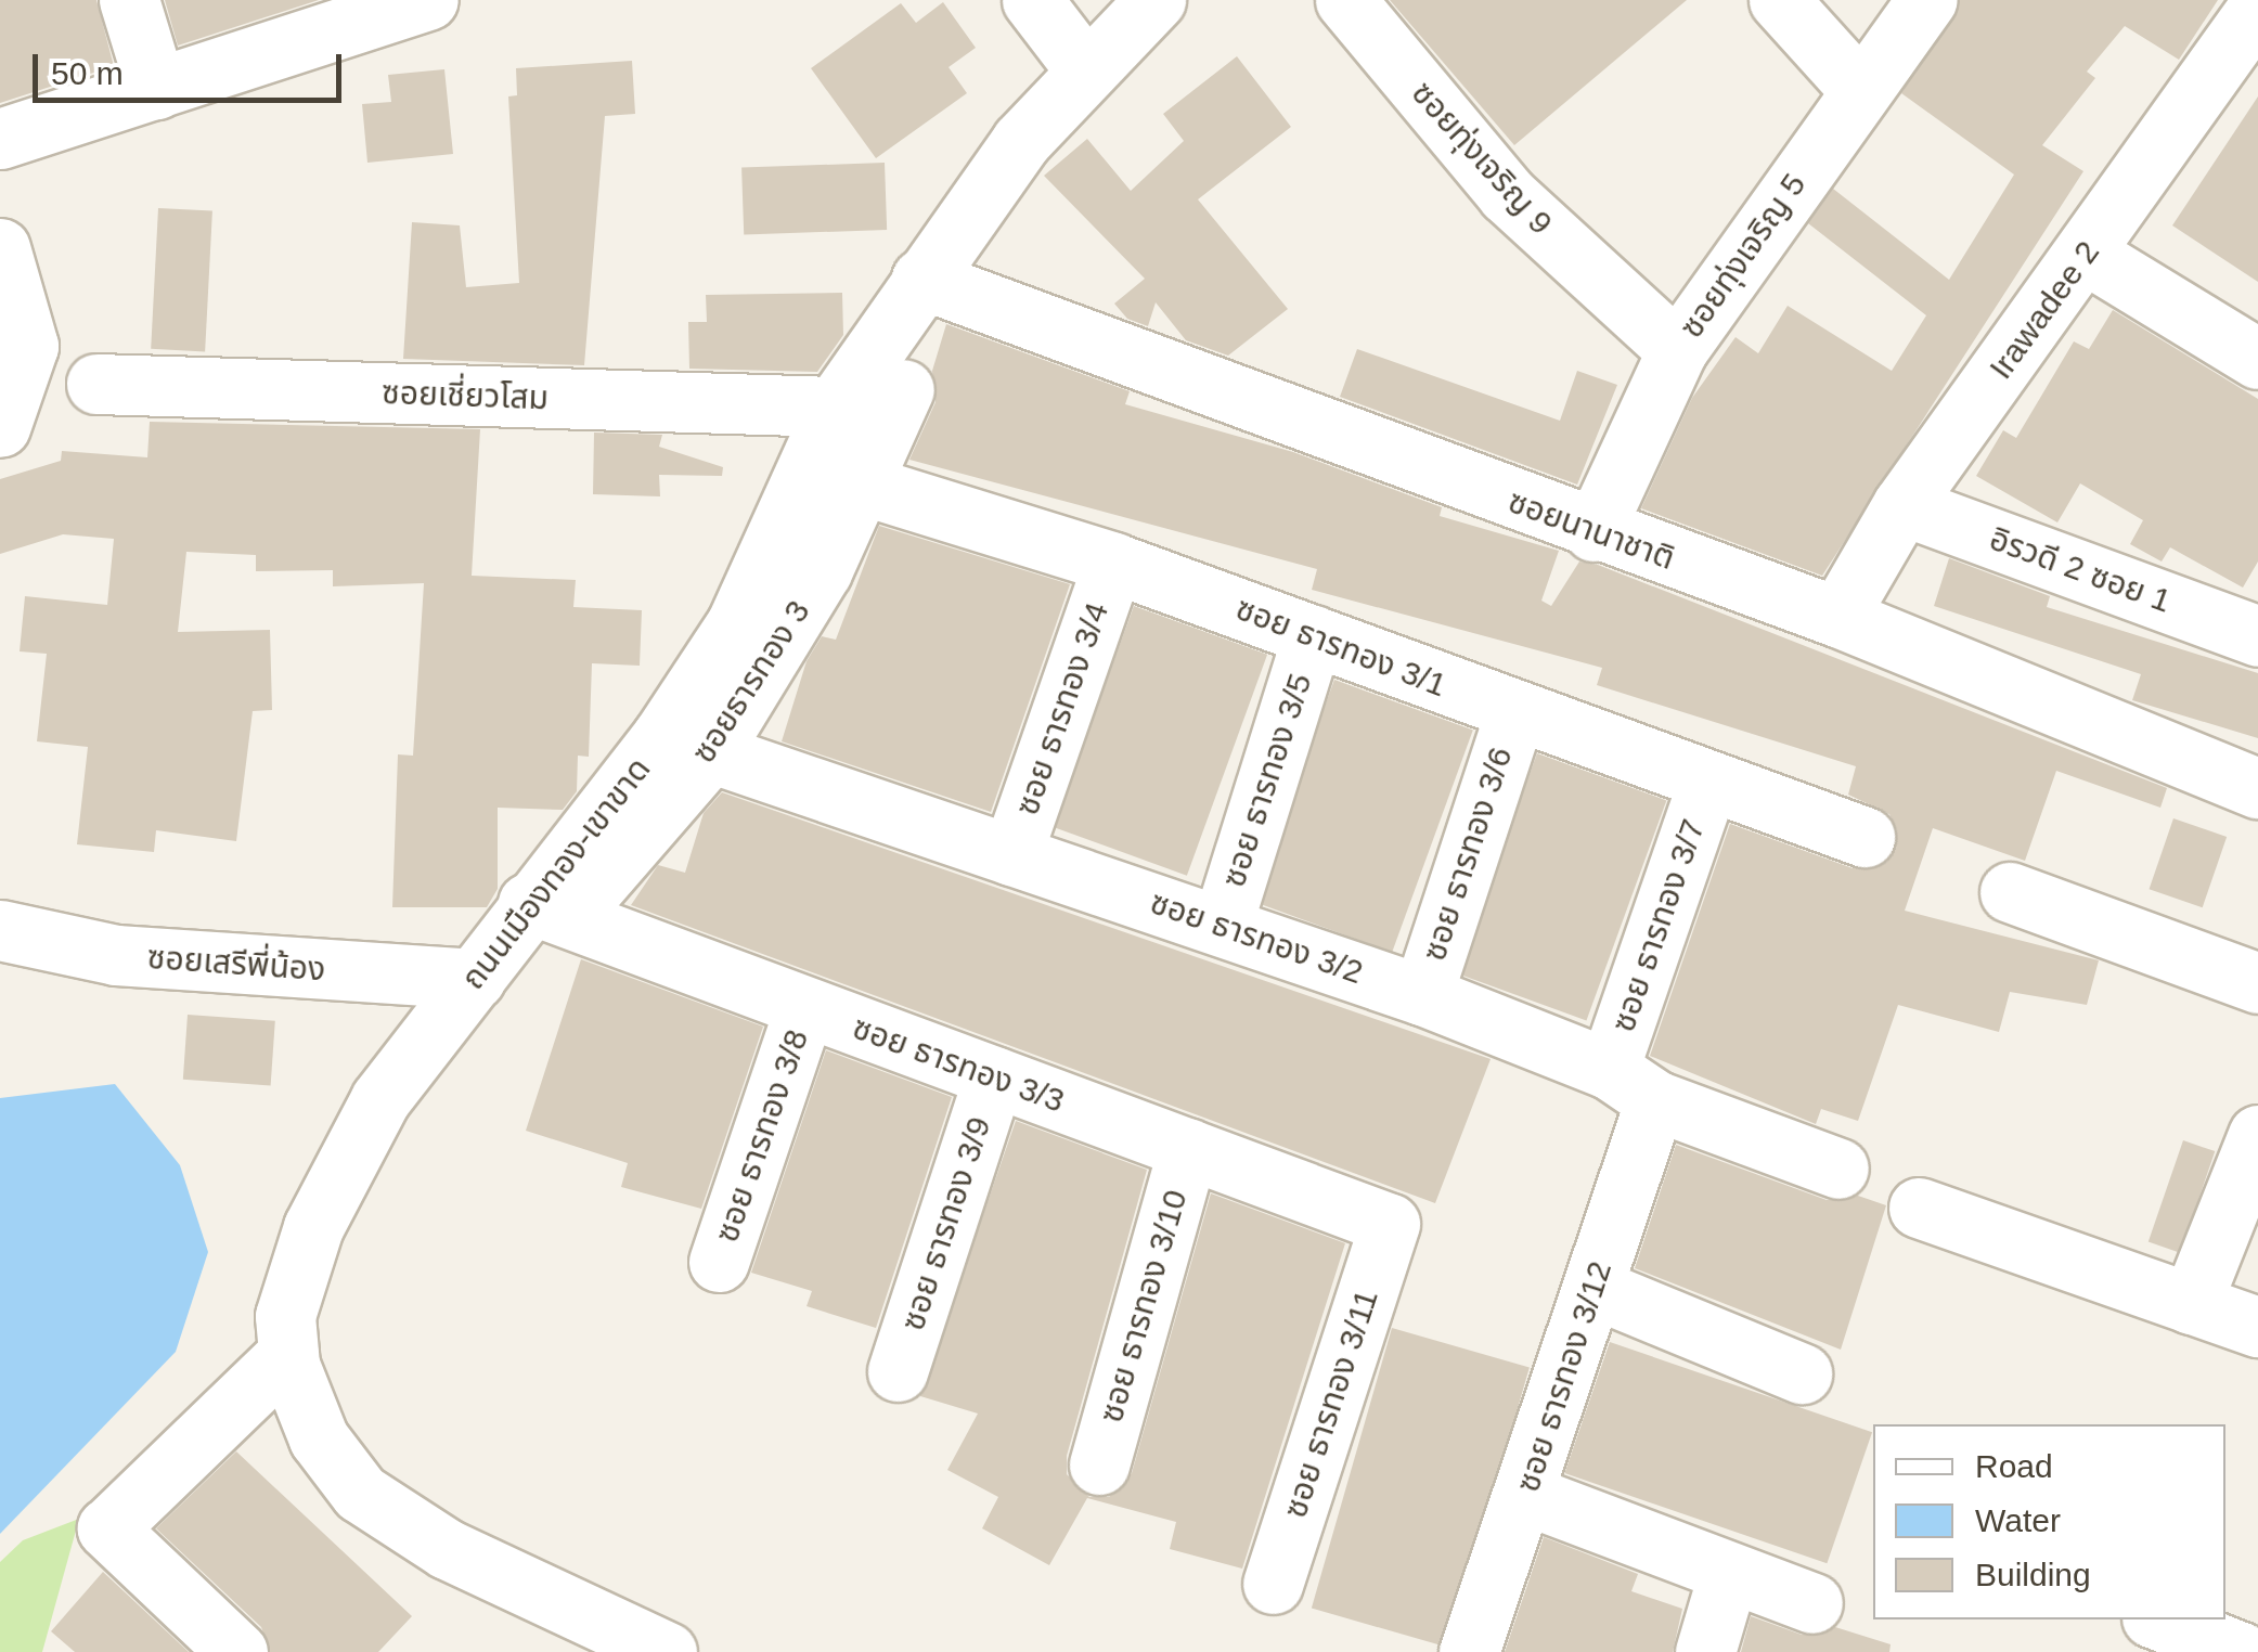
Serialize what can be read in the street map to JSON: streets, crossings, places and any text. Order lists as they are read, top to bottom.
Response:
{
  "streets": {
    "street": [
      "ซอยทุ่งเจริญ 9",
      "ซอยทุ่งเจริญ 5",
      "Irawadee 2",
      "ซอยเชี่ยวโสม",
      "ซอยนานาชาติ",
      "อิรวดี 2 ซอย 1",
      "ซอย ธารทอง 3/1",
      "ซอย ธารทอง 3/4",
      "ซอย ธารทอง 3/5",
      "ซอย ธารทอง 3/6",
      "ถนนเมืองทอง-เขาขาด",
      "ซอย ธารทอง 3/7",
      "ซอย ธารทอง 3/2",
      "ซอยเสรีพี่น้อง",
      "ซอย ธารทอง 3/3",
      "ซอย ธารทอง 3/8",
      "ซอย ธารทอง 3/9",
      "ซอย ธารทอง 3/10",
      "ซอย ธารทอง 3/12",
      "ซอย ธารทอง 3/11"
    ]
  },
  "crossings": [
    ["ซอยทุ่งเจริญ 9", "ซอยทุ่งเจริญ 5"],
    ["ซอยทุ่งเจริญ 5", "ซอยนานาชาติ"],
    ["Irawadee 2", "ซอยนานาชาติ"],
    ["Irawadee 2", "อิรวดี 2 ซอย 1"],
    ["ซอยเชี่ยวโสม", "ถนนเมืองทอง-เขาขาด"],
    ["ซอยนานาชาติ", "ถนนเมืองทอง-เขาขาด"],
    ["ซอย ธารทอง 3/1", "ซอย ธารทอง 3/4"],
    ["ซอย ธารทอง 3/1", "ซอย ธารทอง 3/5"],
    ["ซอย ธารทอง 3/1", "ซอย ธารทอง 3/6"],
    ["ซอย ธารทอง 3/1", "ถนนเมืองทอง-เขาขาด"],
    ["ซอย ธารทอง 3/1", "ซอย ธารทอง 3/7"],
    ["ซอย ธารทอง 3/4", "ซอย ธารทอง 3/2"],
    ["ซอย ธารทอง 3/5", "ซอย ธารทอง 3/2"],
    ["ซอย ธารทอง 3/6", "ซอย ธารทอง 3/2"],
    ["ถนนเมืองทอง-เขาขาด", "ซอย ธารทอง 3/2"],
    ["ถนนเมืองทอง-เขาขาด", "ซอยเสรีพี่น้อง"],
    ["ถนนเมืองทอง-เขาขาด", "ซอย ธารทอง 3/3"],
    ["ซอย ธารทอง 3/7", "ซอย ธารทอง 3/2"],
    ["ซอย ธารทอง 3/7", "ซอย ธารทอง 3/12"],
    ["ซอย ธารทอง 3/2", "ซอย ธารทอง 3/12"],
    ["ซอย ธารทอง 3/3", "ซอย ธารทอง 3/8"],
    ["ซอย ธารทอง 3/3", "ซอย ธารทอง 3/9"],
    ["ซอย ธารทอง 3/3", "ซอย ธารทอง 3/10"],
    ["ซอย ธารทอง 3/3", "ซอย ธารทอง 3/11"]
  ],
  "legend": ["Road", "Water", "Building"],
  "scale_bar": "50 m"
}
